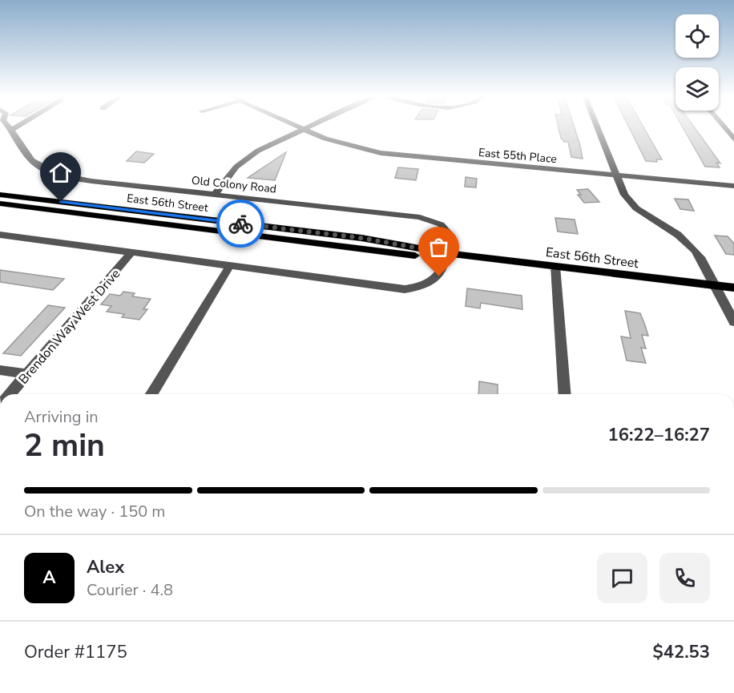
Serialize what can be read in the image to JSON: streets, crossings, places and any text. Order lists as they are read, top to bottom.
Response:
{
  "streets": {
    "main road": ["East 56th Street"],
    "street": ["East 55th Place", "Old Colony Road", "Brendon Way West Drive"]
  },
  "crossings": [
    ["Old Colony Road", "East 56th Street"]
  ],
  "page": {
    "heading": ["2 min", "Arriving in", "16:22–16:27"],
    "panel": [
      "Alex",
      "Courier · 4.8",
      "Order #1175",
      "$42.53"
    ],
    "bar": "On the way · 150 m",
    "round": "A"
  }
}
